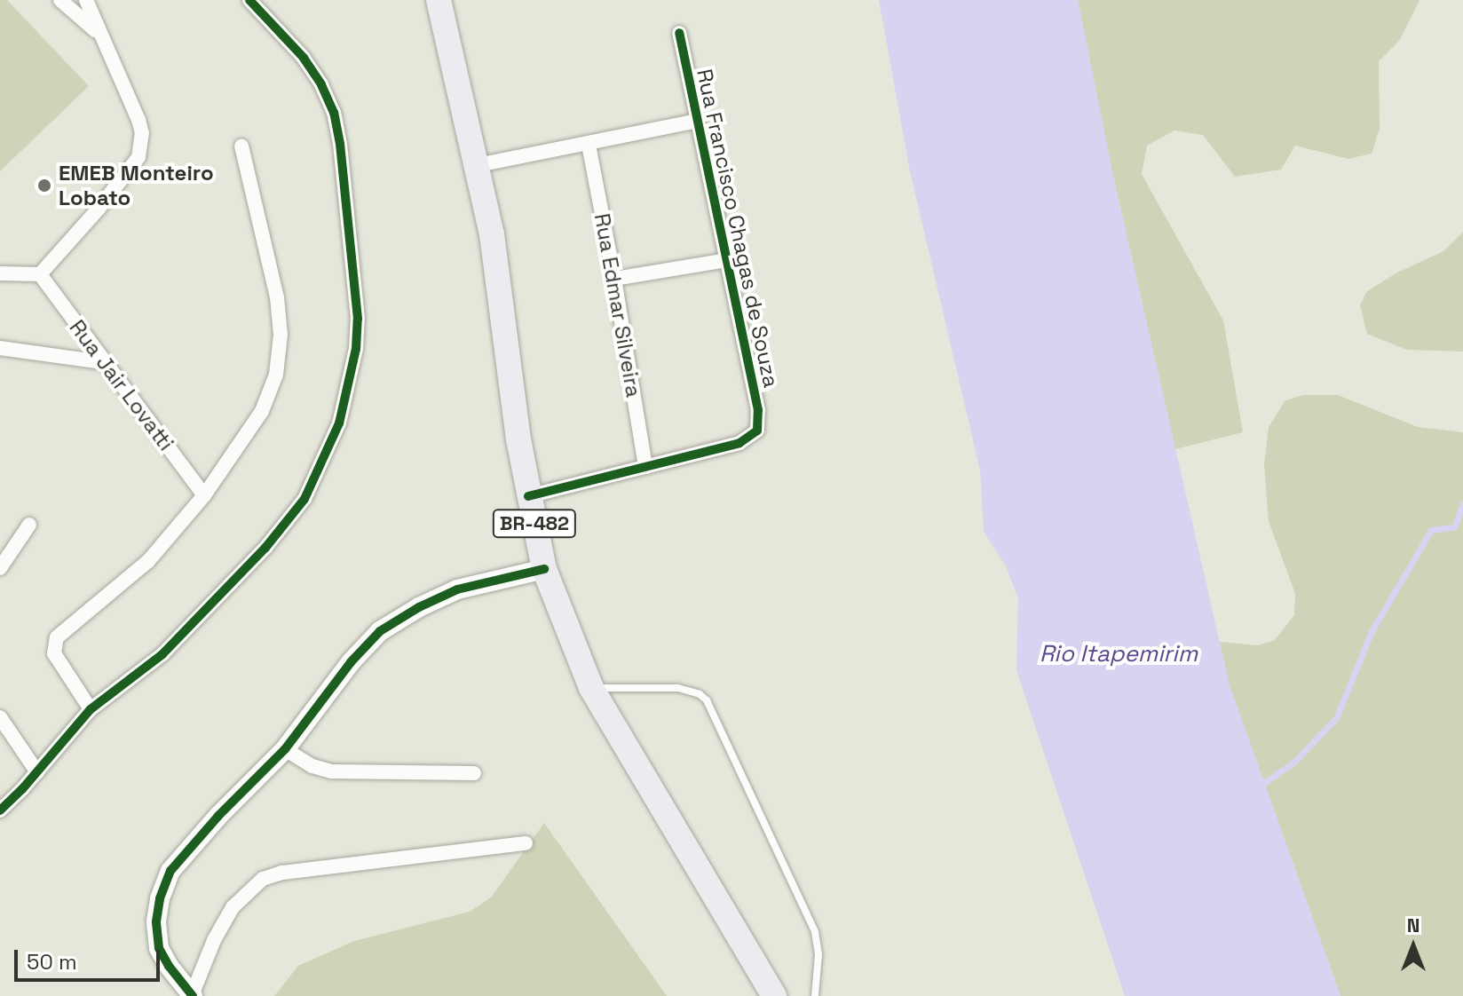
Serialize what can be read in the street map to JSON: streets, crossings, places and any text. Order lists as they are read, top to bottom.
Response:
{
  "streets": {
    "highway": ["BR-482"],
    "street": ["Rua Francisco Chagas de Souza", "Rua Edmar Silveira", "Rua Jair Lovatti"]
  },
  "crossings": [
    ["Rua Francisco Chagas de Souza", "Rua Edmar Silveira"]
  ],
  "water": ["Rio Itapemirim"],
  "places": ["EMEB Monteiro Lobato"],
  "scale_bar": "50 m",
  "north": "top"
}
